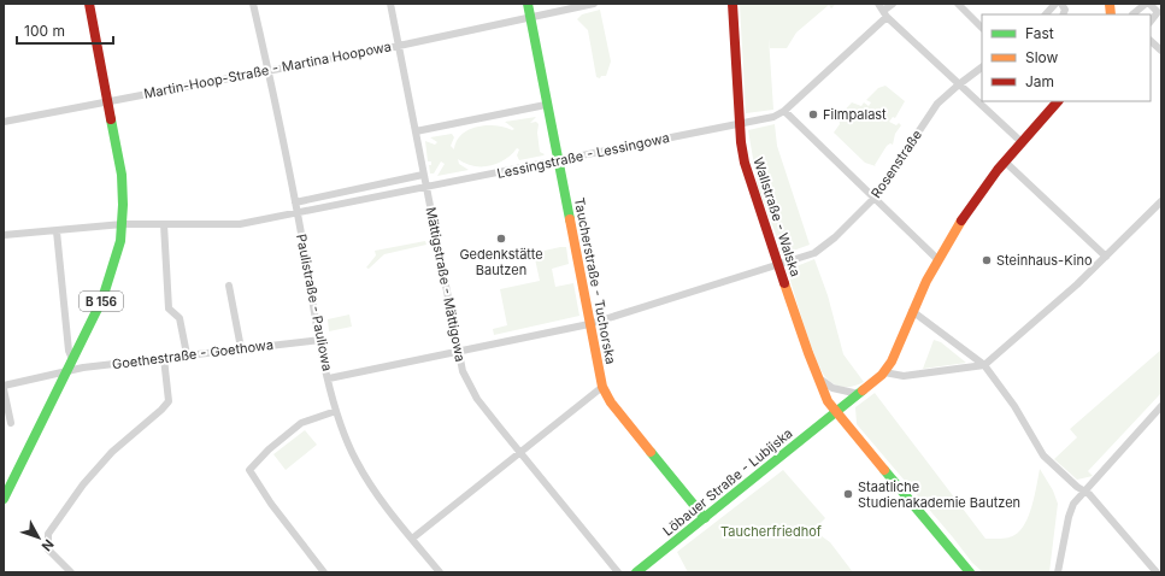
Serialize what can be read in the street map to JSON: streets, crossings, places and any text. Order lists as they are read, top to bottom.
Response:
{
  "streets": {
    "street": [
      "Martin-Hoop-Straße - Martina Hoopowa",
      "Lessingstraße - Lessingowa",
      "Rosenstraße",
      "Wallstraße - Walska",
      "Taucherstraße - Tuchorska",
      "Mättigstraße - Mättigowa",
      "B 156",
      "Paulistraße - Pauliowa",
      "Goethestraße - Goethowa",
      "Löbauer Straße - Lubijska"
    ]
  },
  "crossings": [
    ["Martin-Hoop-Straße - Martina Hoopowa", "Taucherstraße - Tuchorska"],
    ["Martin-Hoop-Straße - Martina Hoopowa", "Mättigstraße - Mättigowa"],
    ["Martin-Hoop-Straße - Martina Hoopowa", "B 156"],
    ["Martin-Hoop-Straße - Martina Hoopowa", "Paulistraße - Pauliowa"],
    ["Lessingstraße - Lessingowa", "Wallstraße - Walska"],
    ["Lessingstraße - Lessingowa", "Taucherstraße - Tuchorska"],
    ["Lessingstraße - Lessingowa", "Mättigstraße - Mättigowa"],
    ["Lessingstraße - Lessingowa", "B 156"],
    ["Lessingstraße - Lessingowa", "Paulistraße - Pauliowa"],
    ["Rosenstraße", "Wallstraße - Walska"],
    ["Rosenstraße", "Taucherstraße - Tuchorska"],
    ["Rosenstraße", "Mättigstraße - Mättigowa"],
    ["Rosenstraße", "Paulistraße - Pauliowa"],
    ["Wallstraße - Walska", "Löbauer Straße - Lubijska"],
    ["Taucherstraße - Tuchorska", "Löbauer Straße - Lubijska"],
    ["B 156", "Goethestraße - Goethowa"],
    ["Paulistraße - Pauliowa", "Goethestraße - Goethowa"]
  ],
  "parks": ["Taucherfriedhof"],
  "places": [
    "Filmpalast",
    "Gedenkstätte Bautzen",
    "Steinhaus-Kino",
    "Staatliche Studienakademie Bautzen"
  ],
  "legend": ["Fast", "Slow", "Jam"],
  "scale_bar": "100 m",
  "north": "bottom right"
}
